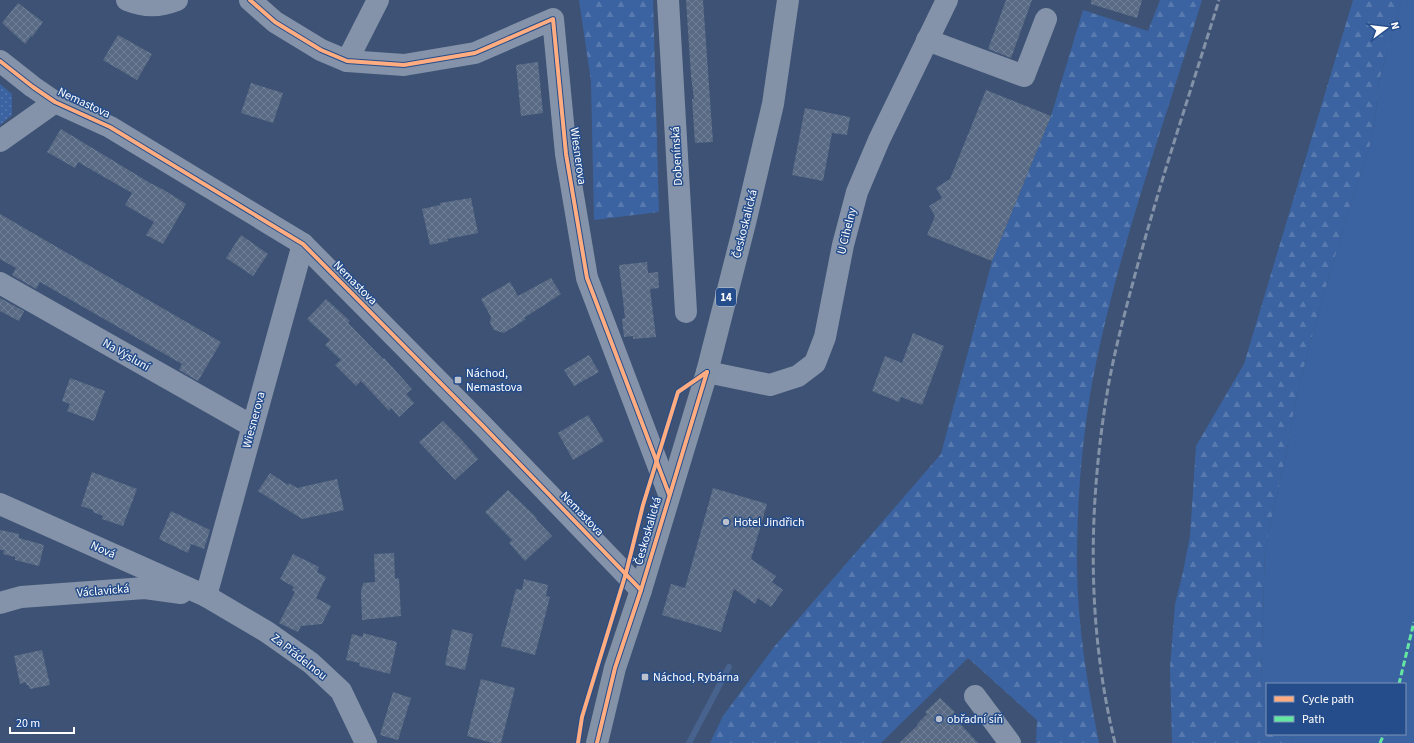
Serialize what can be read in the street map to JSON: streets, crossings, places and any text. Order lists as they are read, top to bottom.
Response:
{
  "streets": {
    "main road": ["Českoskalická", "14"],
    "street": [
      "Nemastova",
      "Wiesnerova",
      "Dobenínská",
      "U Cihelny",
      "Na Výsluní",
      "Nová",
      "Václavická",
      "Za Přádelnou"
    ]
  },
  "crossings": [
    ["Nemastova", "Wiesnerova"],
    ["Nemastova", "Českoskalická"],
    ["Wiesnerova", "Českoskalická"],
    ["Wiesnerova", "Na Výsluní"],
    ["Wiesnerova", "Nová"],
    ["Wiesnerova", "Václavická"],
    ["Wiesnerova", "Za Přádelnou"],
    ["Českoskalická", "U Cihelny"],
    ["Nová", "Václavická"],
    ["Nová", "Za Přádelnou"],
    ["Václavická", "Za Přádelnou"]
  ],
  "places": {
    "transit": ["Náchod, Nemastova", "Náchod, Rybárna"],
    "other": ["Hotel Jindřich", "obřadní síň"]
  },
  "legend": ["Cycle path", "Path"],
  "scale_bar": "20 m",
  "north": "right"
}
